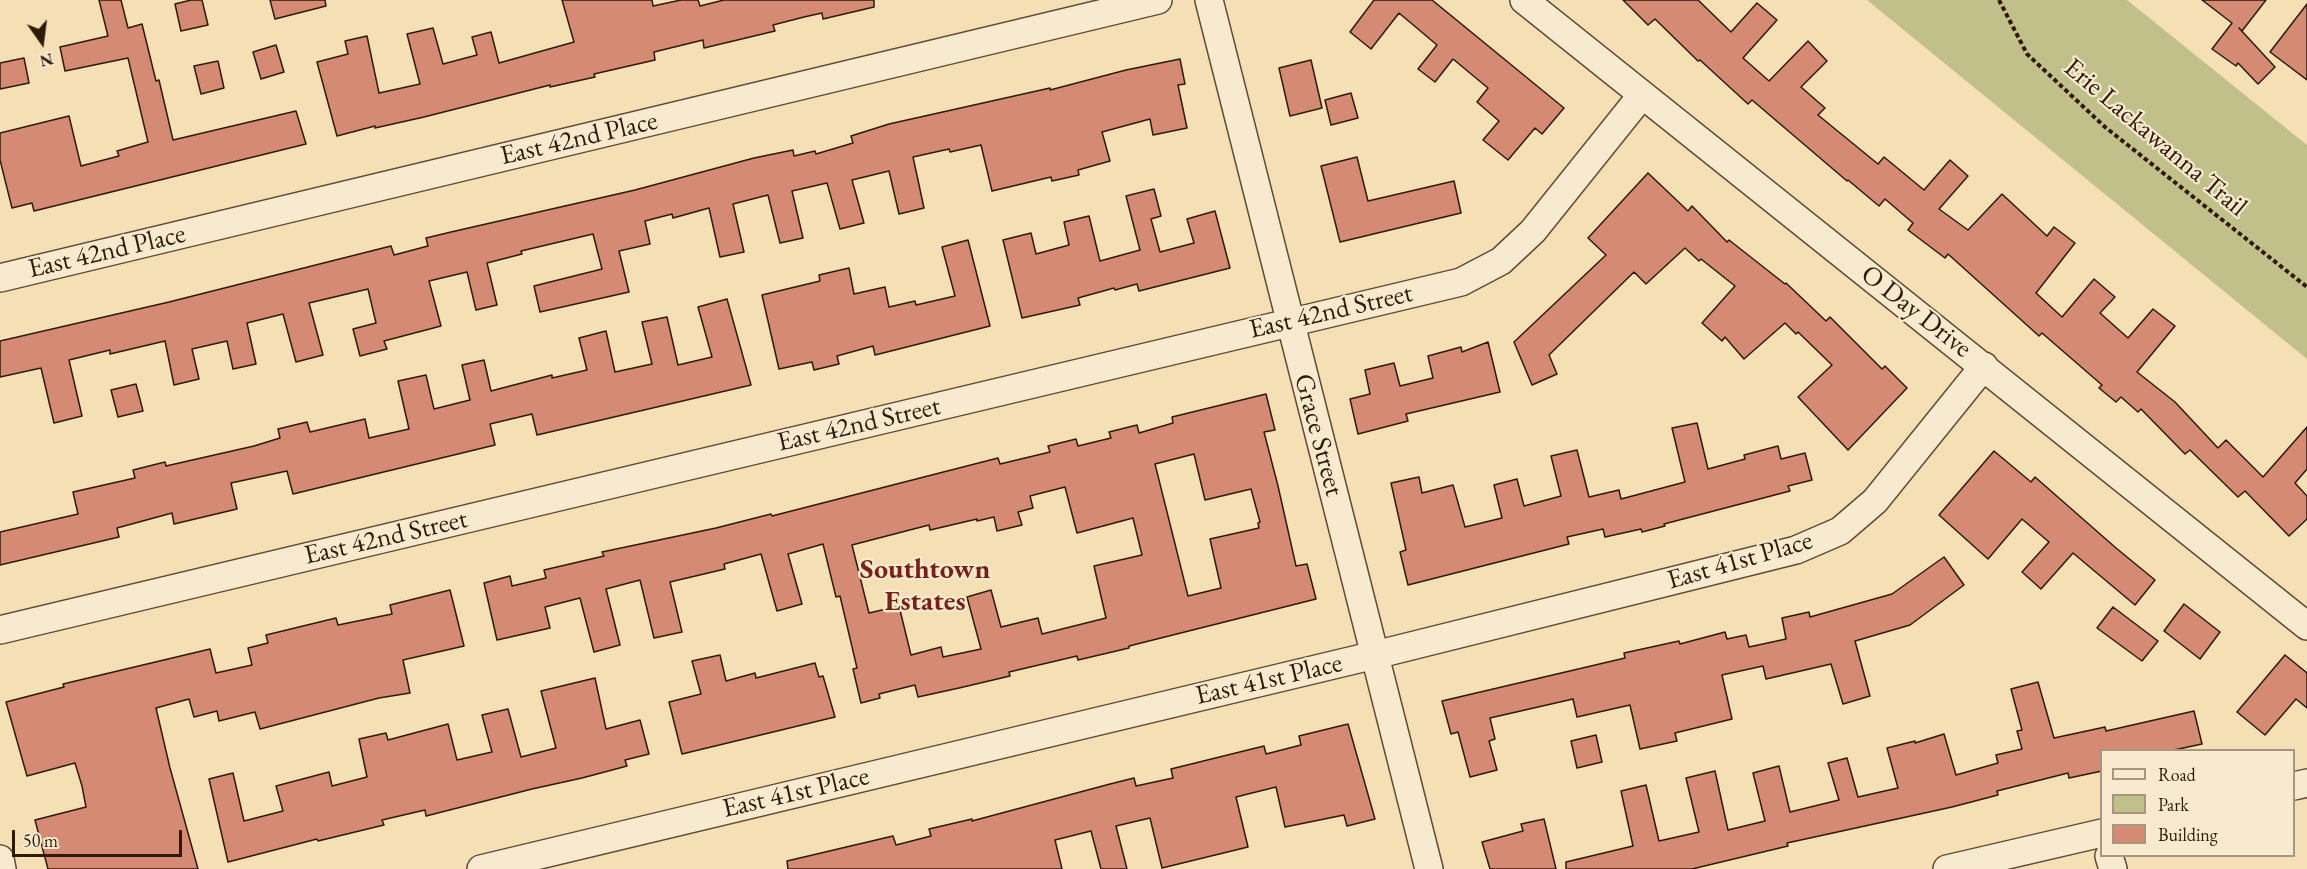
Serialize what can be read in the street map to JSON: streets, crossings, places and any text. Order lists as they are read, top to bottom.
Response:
{
  "streets": {
    "street": [
      "East 42nd Place",
      "East 42nd Street",
      "O Day Drive",
      "Grace Street",
      "East 41st Place"
    ],
    "path": ["Erie Lackawanna Trail"]
  },
  "crossings": [
    ["East 42nd Street", "O Day Drive"],
    ["East 42nd Street", "Grace Street"],
    ["O Day Drive", "East 41st Place"],
    ["Grace Street", "East 41st Place"]
  ],
  "districts": ["Southtown Estates"],
  "legend": ["Road", "Park", "Building"],
  "scale_bar": "50 m",
  "north": "bottom"
}
